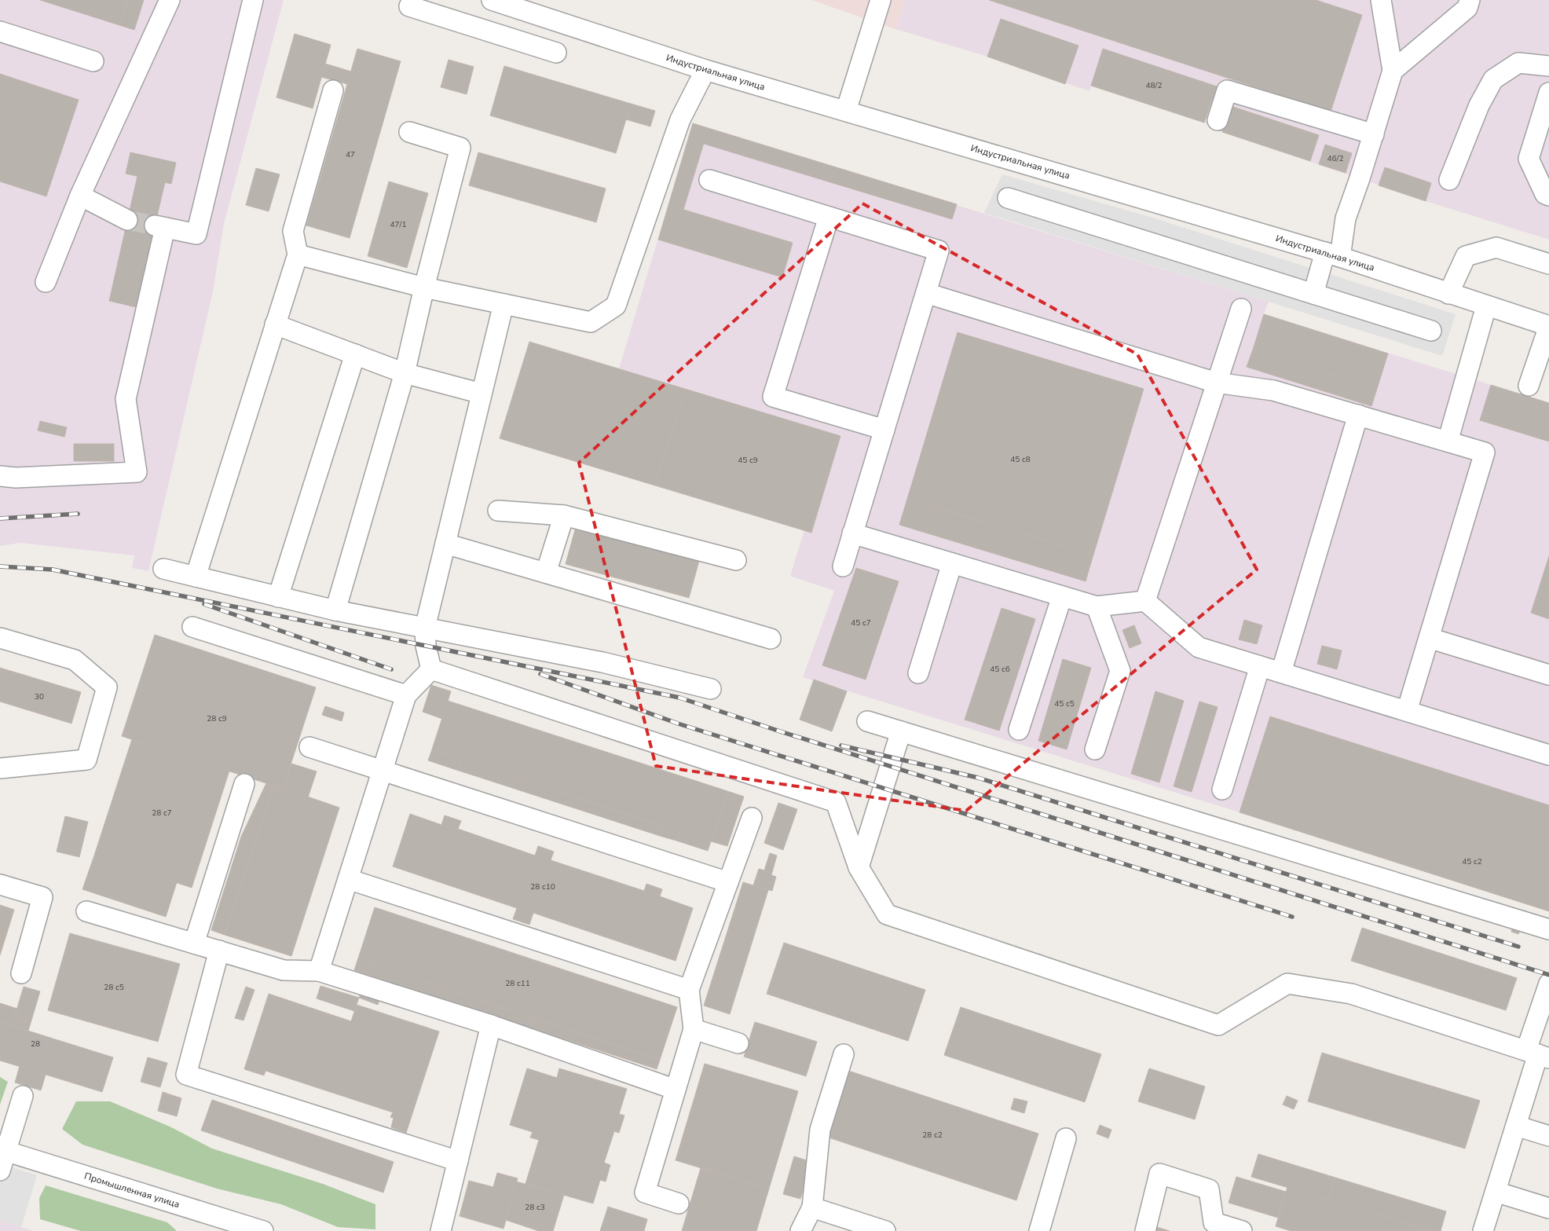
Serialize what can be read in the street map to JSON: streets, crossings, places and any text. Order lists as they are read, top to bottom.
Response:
{
  "streets": {
    "street": ["Индустриальная улица", "Промышленная улица"]
  },
  "house_numbers": [
    "48/2",
    "47",
    "46/2",
    "47/1",
    "45 с8",
    "45 с9",
    "45 с7",
    "45 с6",
    "30",
    "45 с5",
    "28 с9",
    "28 с7",
    "45 с2",
    "28 с10",
    "28 с11",
    "28 с5",
    "28",
    "28 с2",
    "28 с3"
  ]
}
